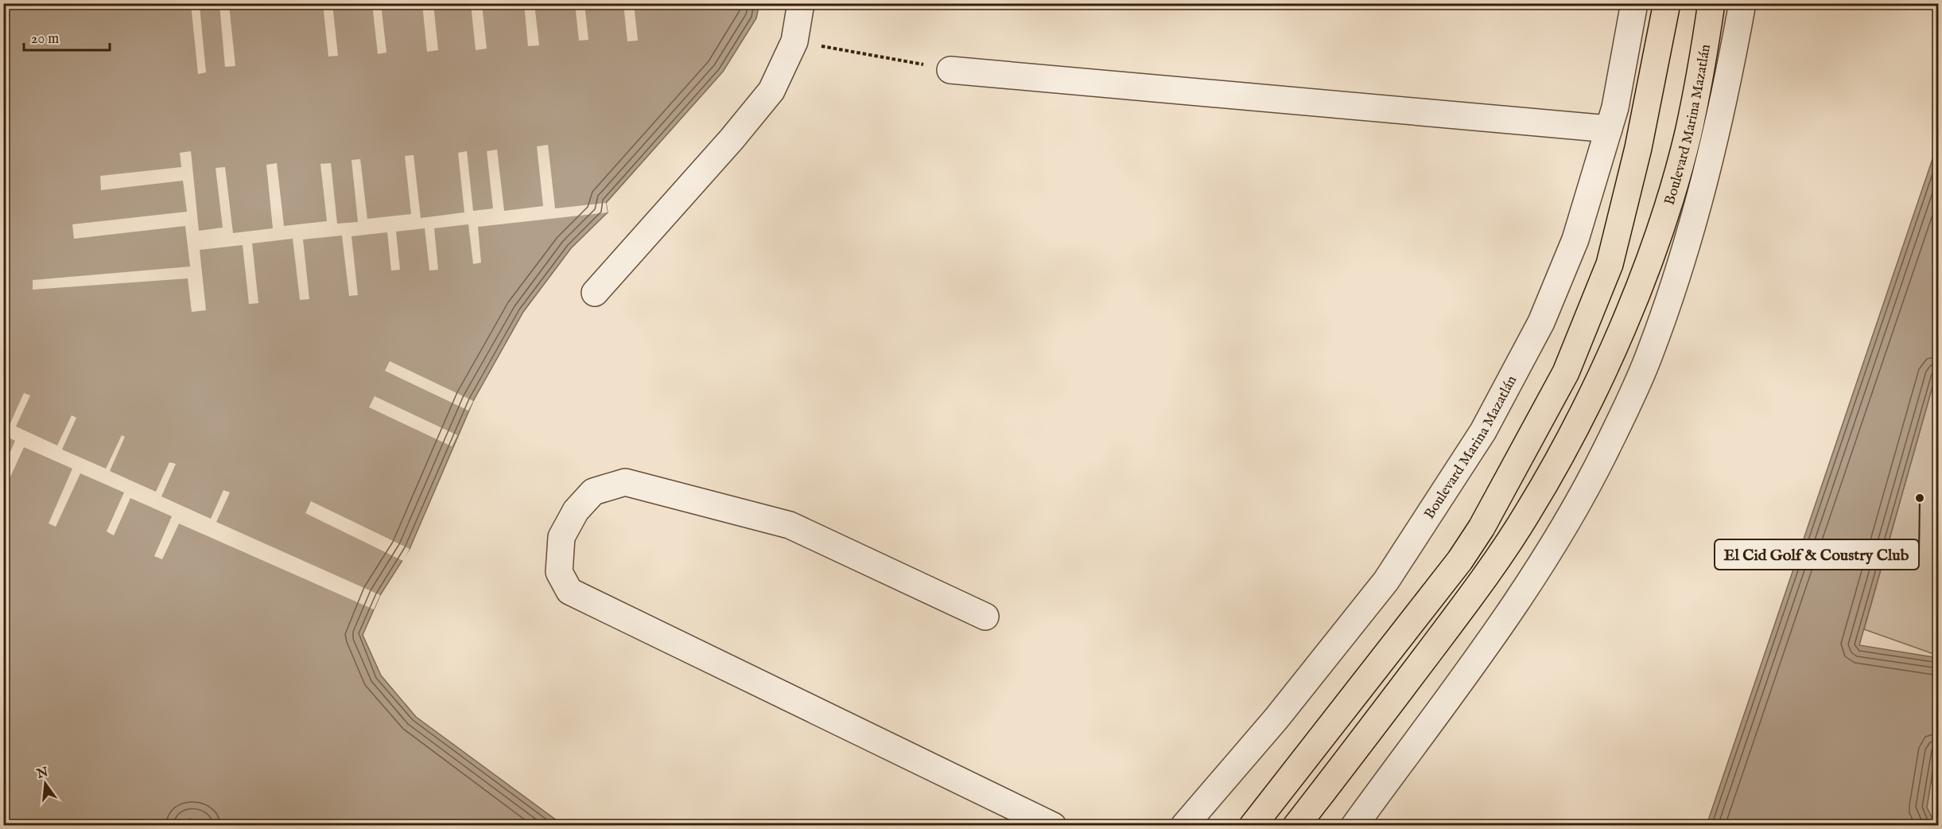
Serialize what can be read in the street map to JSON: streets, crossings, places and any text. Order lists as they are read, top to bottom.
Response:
{
  "streets": {
    "main road": ["Boulevard Marina Mazatlán"]
  },
  "places": ["El Cid Golf & Coustry Club"],
  "scale_bar": "20 m",
  "north": "top"
}
